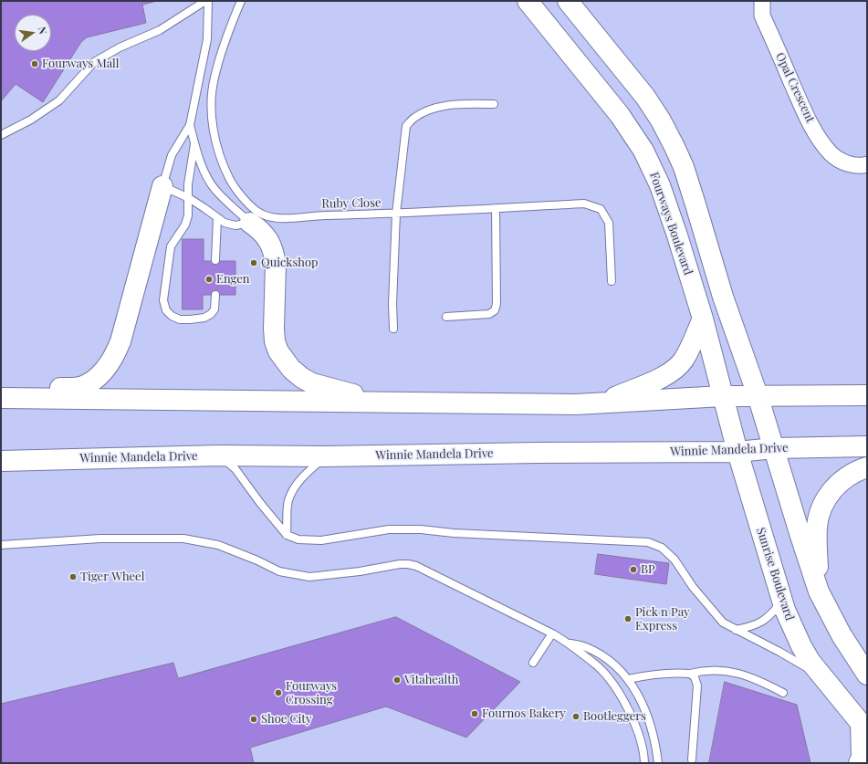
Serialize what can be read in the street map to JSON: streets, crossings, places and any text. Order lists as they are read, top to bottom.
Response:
{
  "streets": {
    "main road": ["Fourways Boulevard", "Winnie Mandela Drive", "Sunrise Boulevard"],
    "street": ["Opal Crescent"],
    "lane": ["Ruby Close"]
  },
  "crossings": [
    ["Fourways Boulevard", "Sunrise Boulevard"],
    ["Winnie Mandela Drive", "Sunrise Boulevard"]
  ],
  "places": [
    "Fourways Mall",
    "Quickshop",
    "Engen",
    "BP",
    "Tiger Wheel",
    "Pick n Pay Express",
    "Vitahealth",
    "Fourways Crossing",
    "Fournos Bakery",
    "Bootleggers",
    "Shoe City"
  ],
  "north": "right"
}
